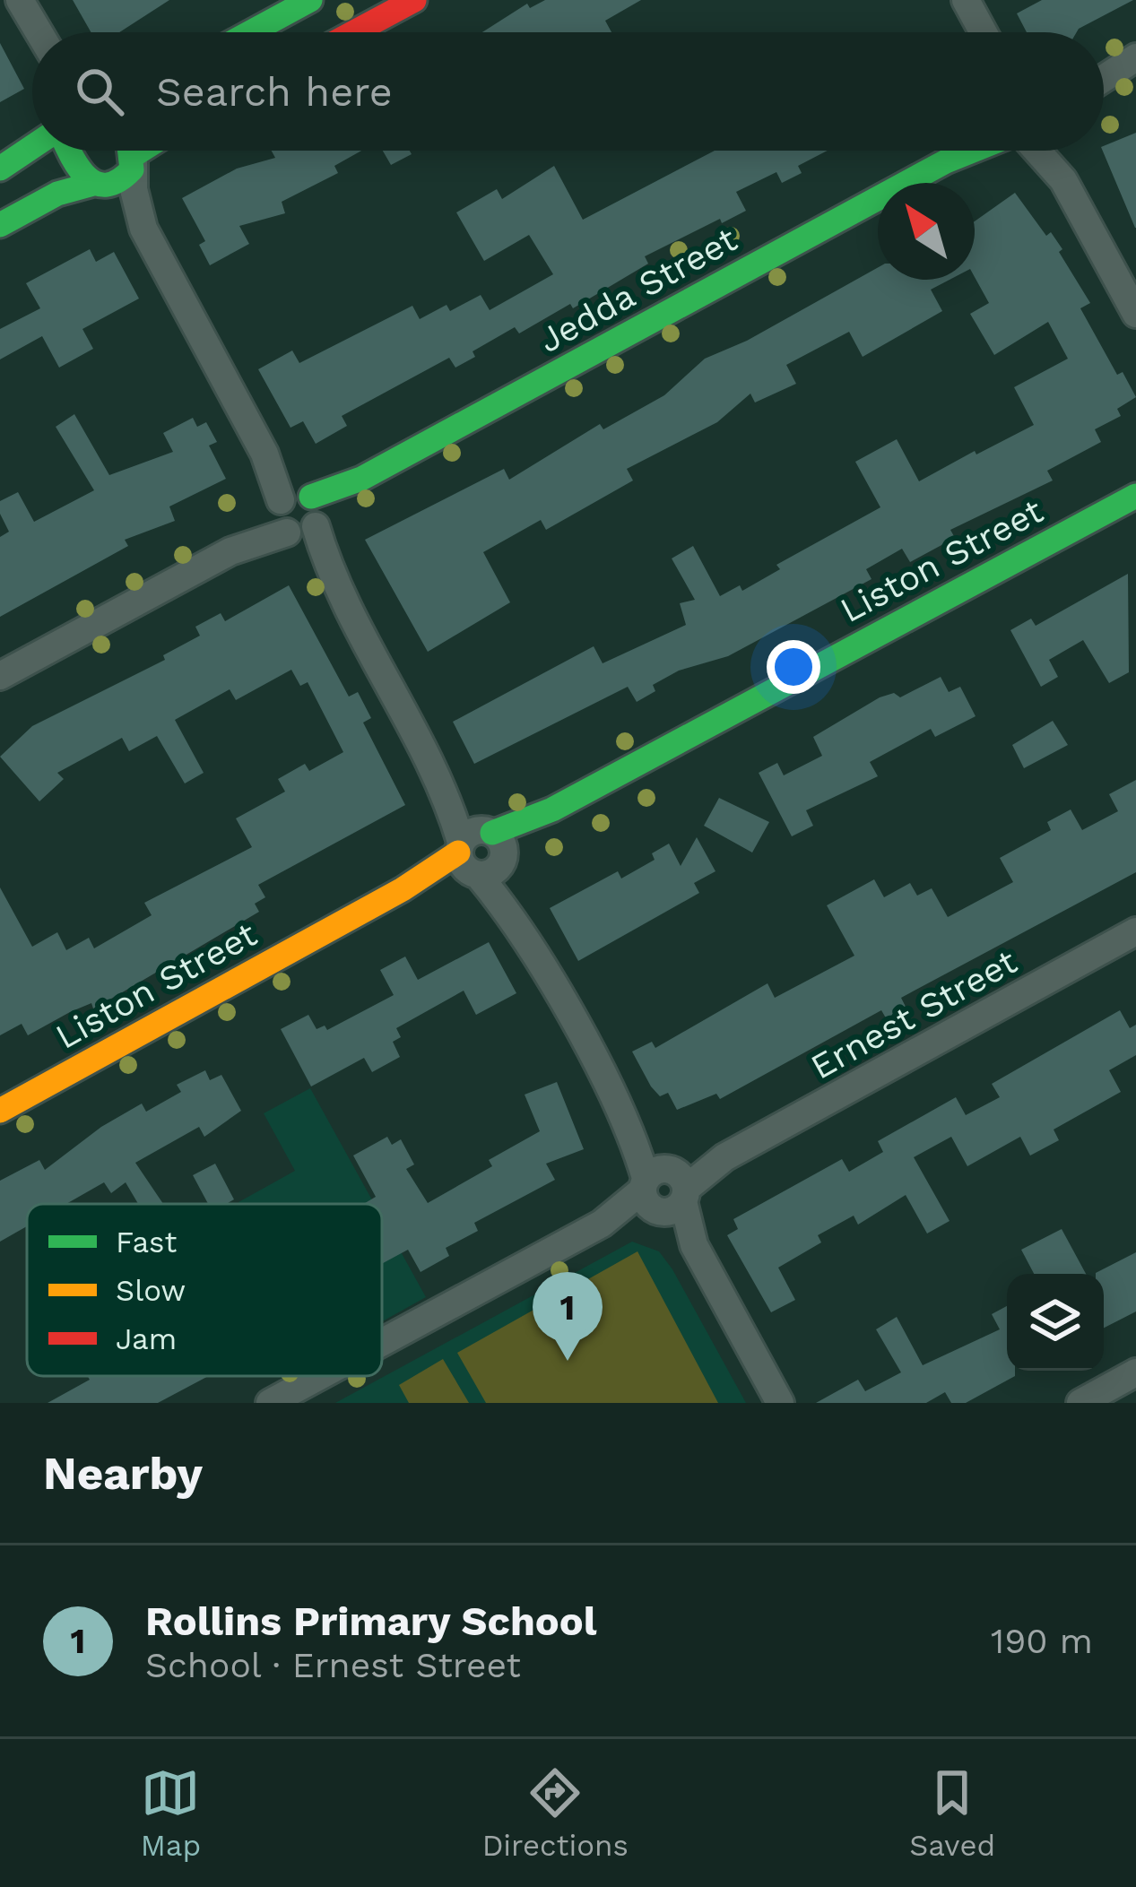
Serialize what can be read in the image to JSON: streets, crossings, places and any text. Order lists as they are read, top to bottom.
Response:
{
  "streets": {
    "street": ["Jedda Street", "Liston Street", "Ernest Street"]
  },
  "legend": ["Fast", "Slow", "Jam"],
  "north": "top left",
  "page": {
    "search": "Search here",
    "pins": "1",
    "heading": "Nearby",
    "list": [
      {
        "mark": "1",
        "name": "Rollins Primary School",
        "note": "School · Ernest Street",
        "value": "190 m"
      }
    ],
    "nav": ["Map", "Directions", "Saved"]
  }
}
